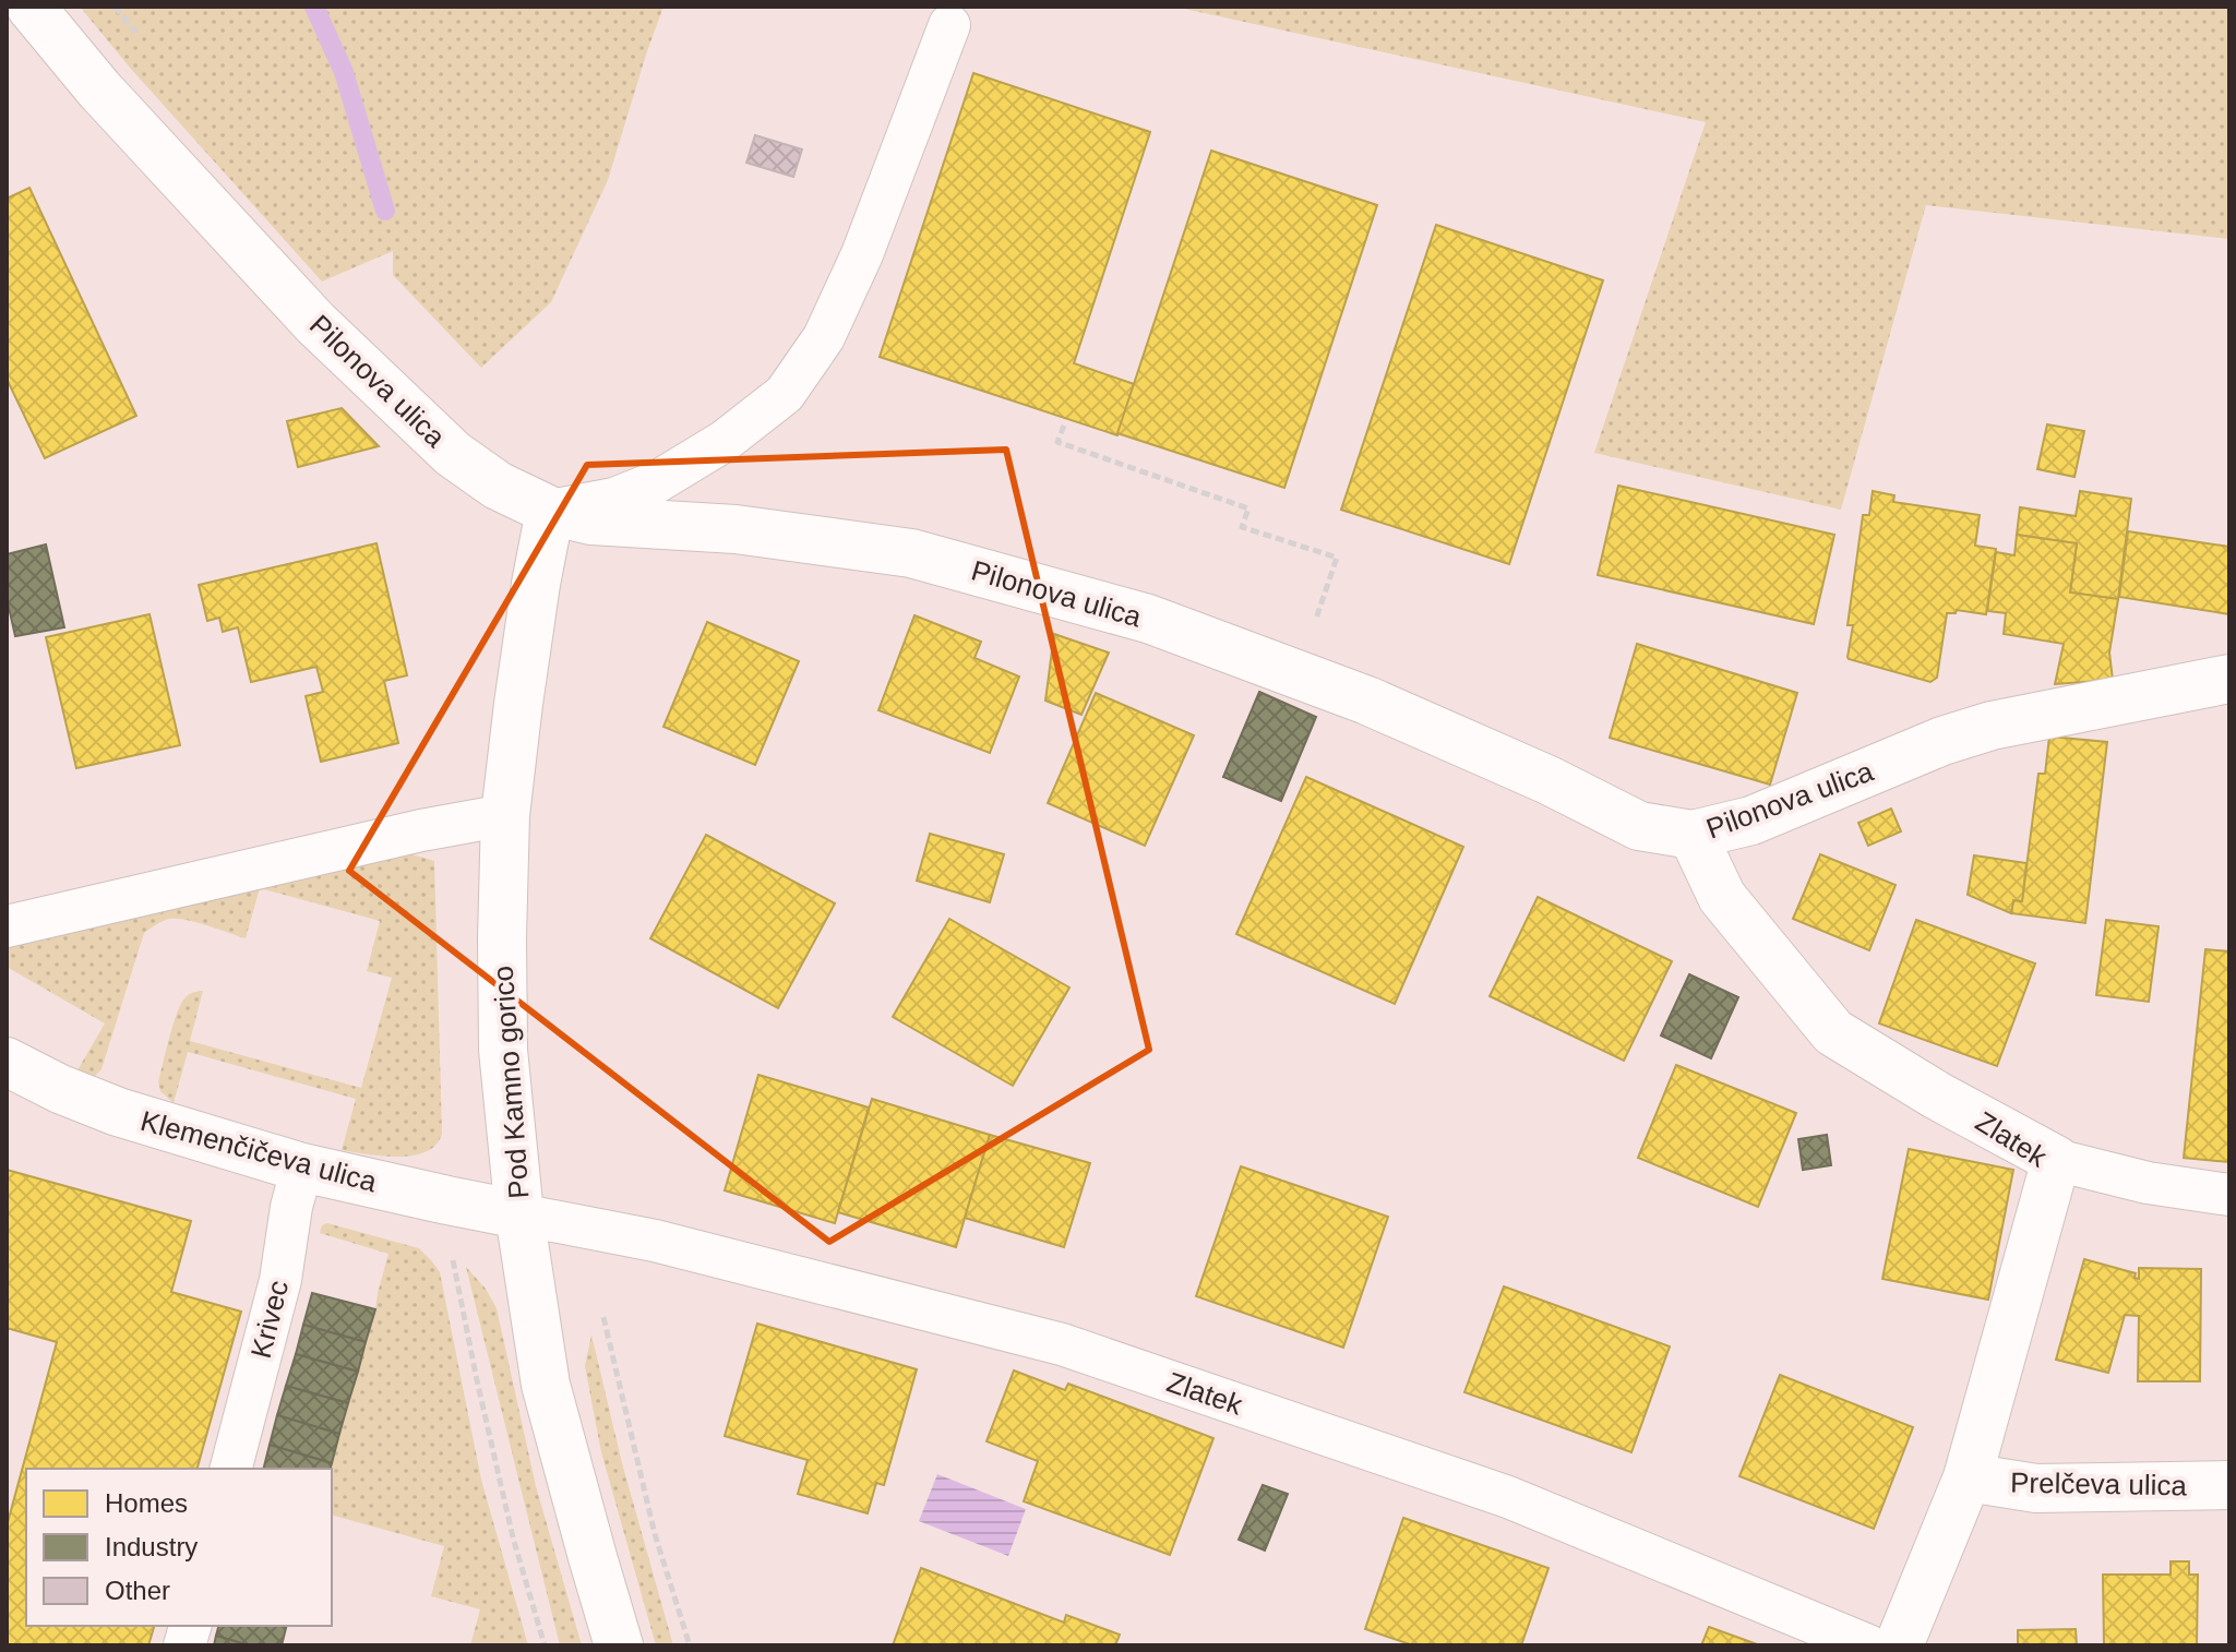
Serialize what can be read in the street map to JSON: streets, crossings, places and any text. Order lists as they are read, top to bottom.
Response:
{
  "streets": {
    "street": [
      "Pilonova ulica",
      "Pod Kamno gorico",
      "Zlatek",
      "Klemenčičeva ulica",
      "Prelčeva ulica"
    ],
    "lane": ["Krivec"]
  },
  "crossings": [
    ["Pilonova ulica", "Pod Kamno gorico"],
    ["Pilonova ulica", "Zlatek"],
    ["Pod Kamno gorico", "Zlatek"],
    ["Pod Kamno gorico", "Klemenčičeva ulica"],
    ["Zlatek", "Klemenčičeva ulica"],
    ["Zlatek", "Prelčeva ulica"],
    ["Klemenčičeva ulica", "Krivec"]
  ],
  "legend": ["Homes", "Industry", "Other"]
}
